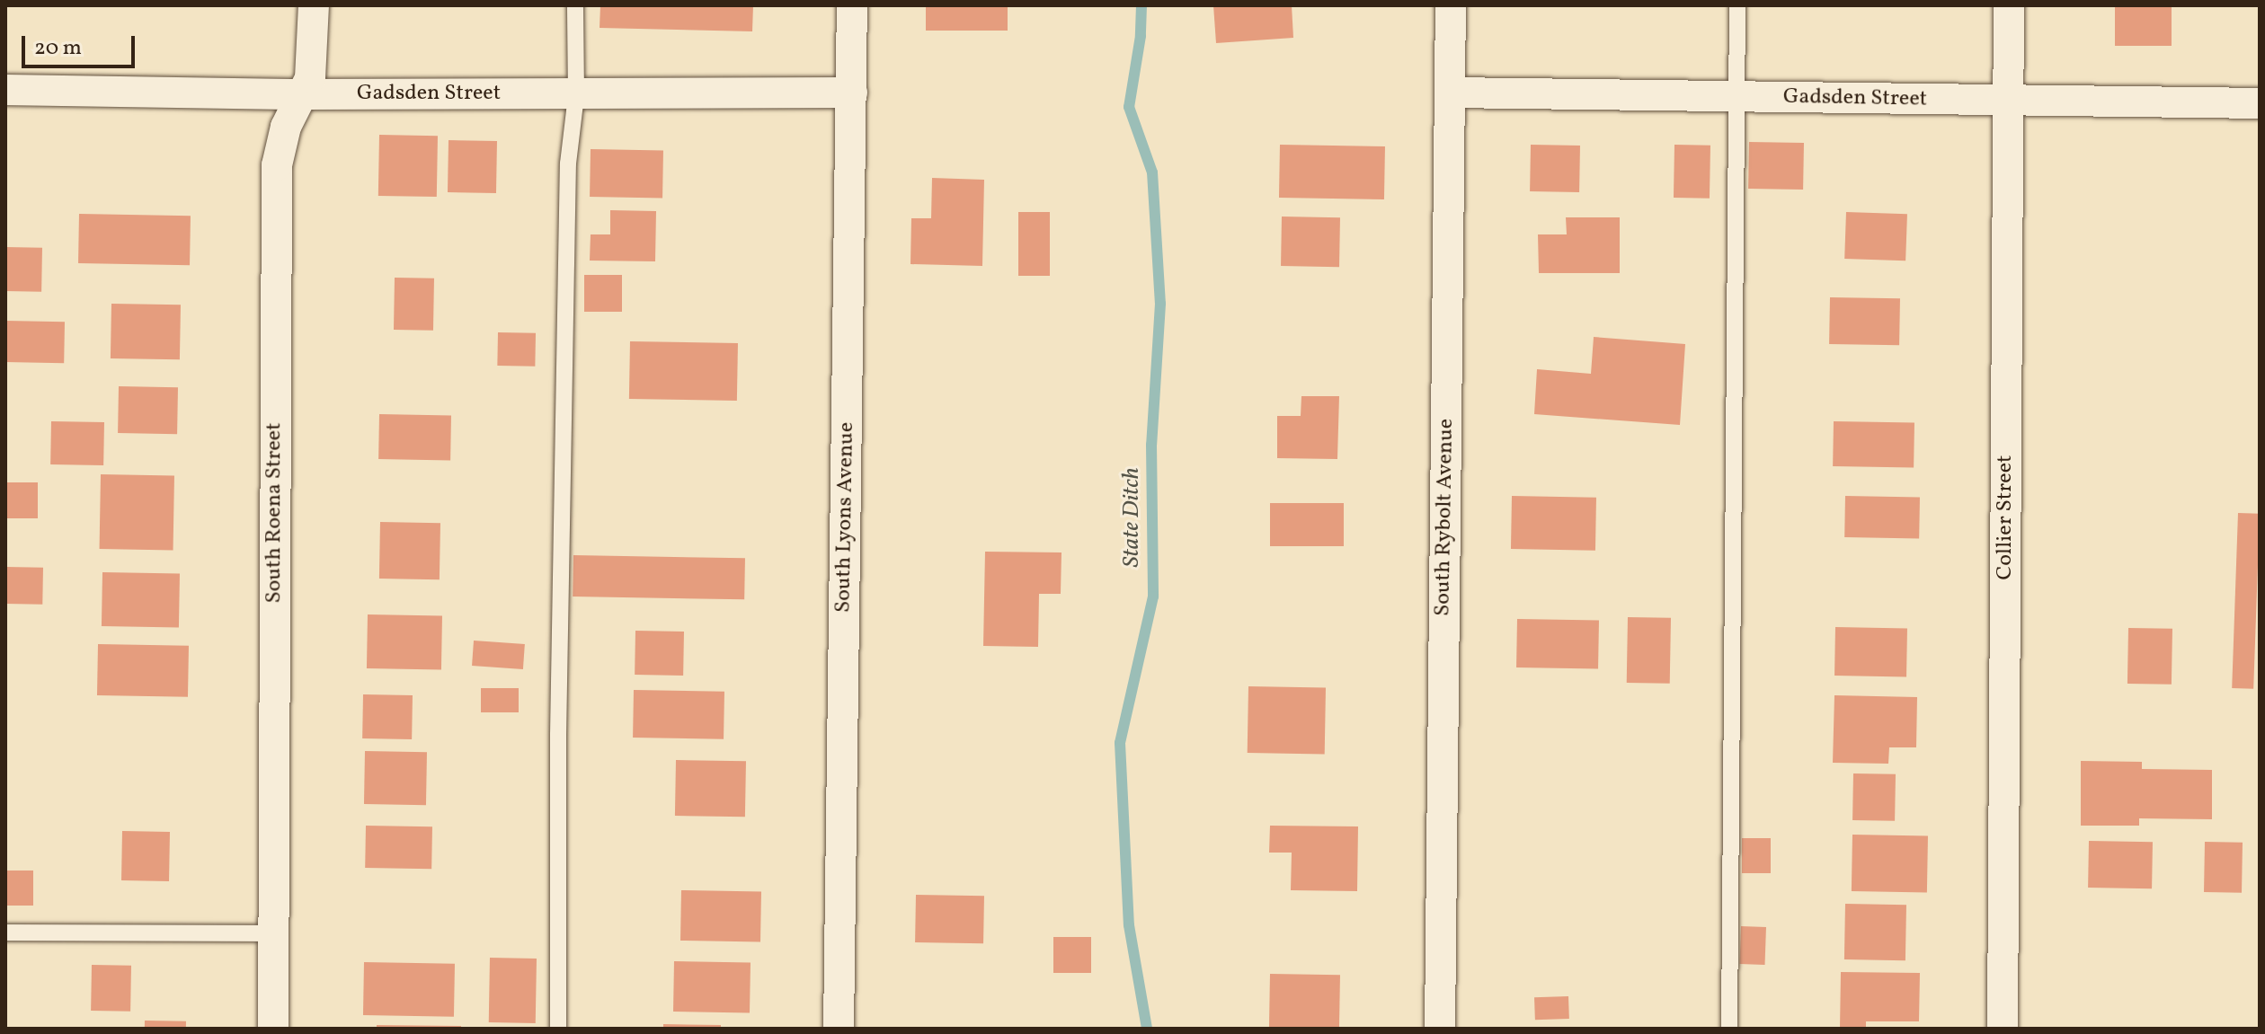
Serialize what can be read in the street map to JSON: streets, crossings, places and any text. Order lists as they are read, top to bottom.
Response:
{
  "streets": {
    "street": [
      "Gadsden Street",
      "South Roena Street",
      "South Lyons Avenue",
      "South Rybolt Avenue",
      "Collier Street"
    ]
  },
  "crossings": [
    ["Gadsden Street", "South Roena Street"],
    ["Gadsden Street", "South Lyons Avenue"],
    ["Gadsden Street", "South Rybolt Avenue"],
    ["Gadsden Street", "Collier Street"]
  ],
  "water": ["State Ditch"],
  "scale_bar": "20 m"
}
